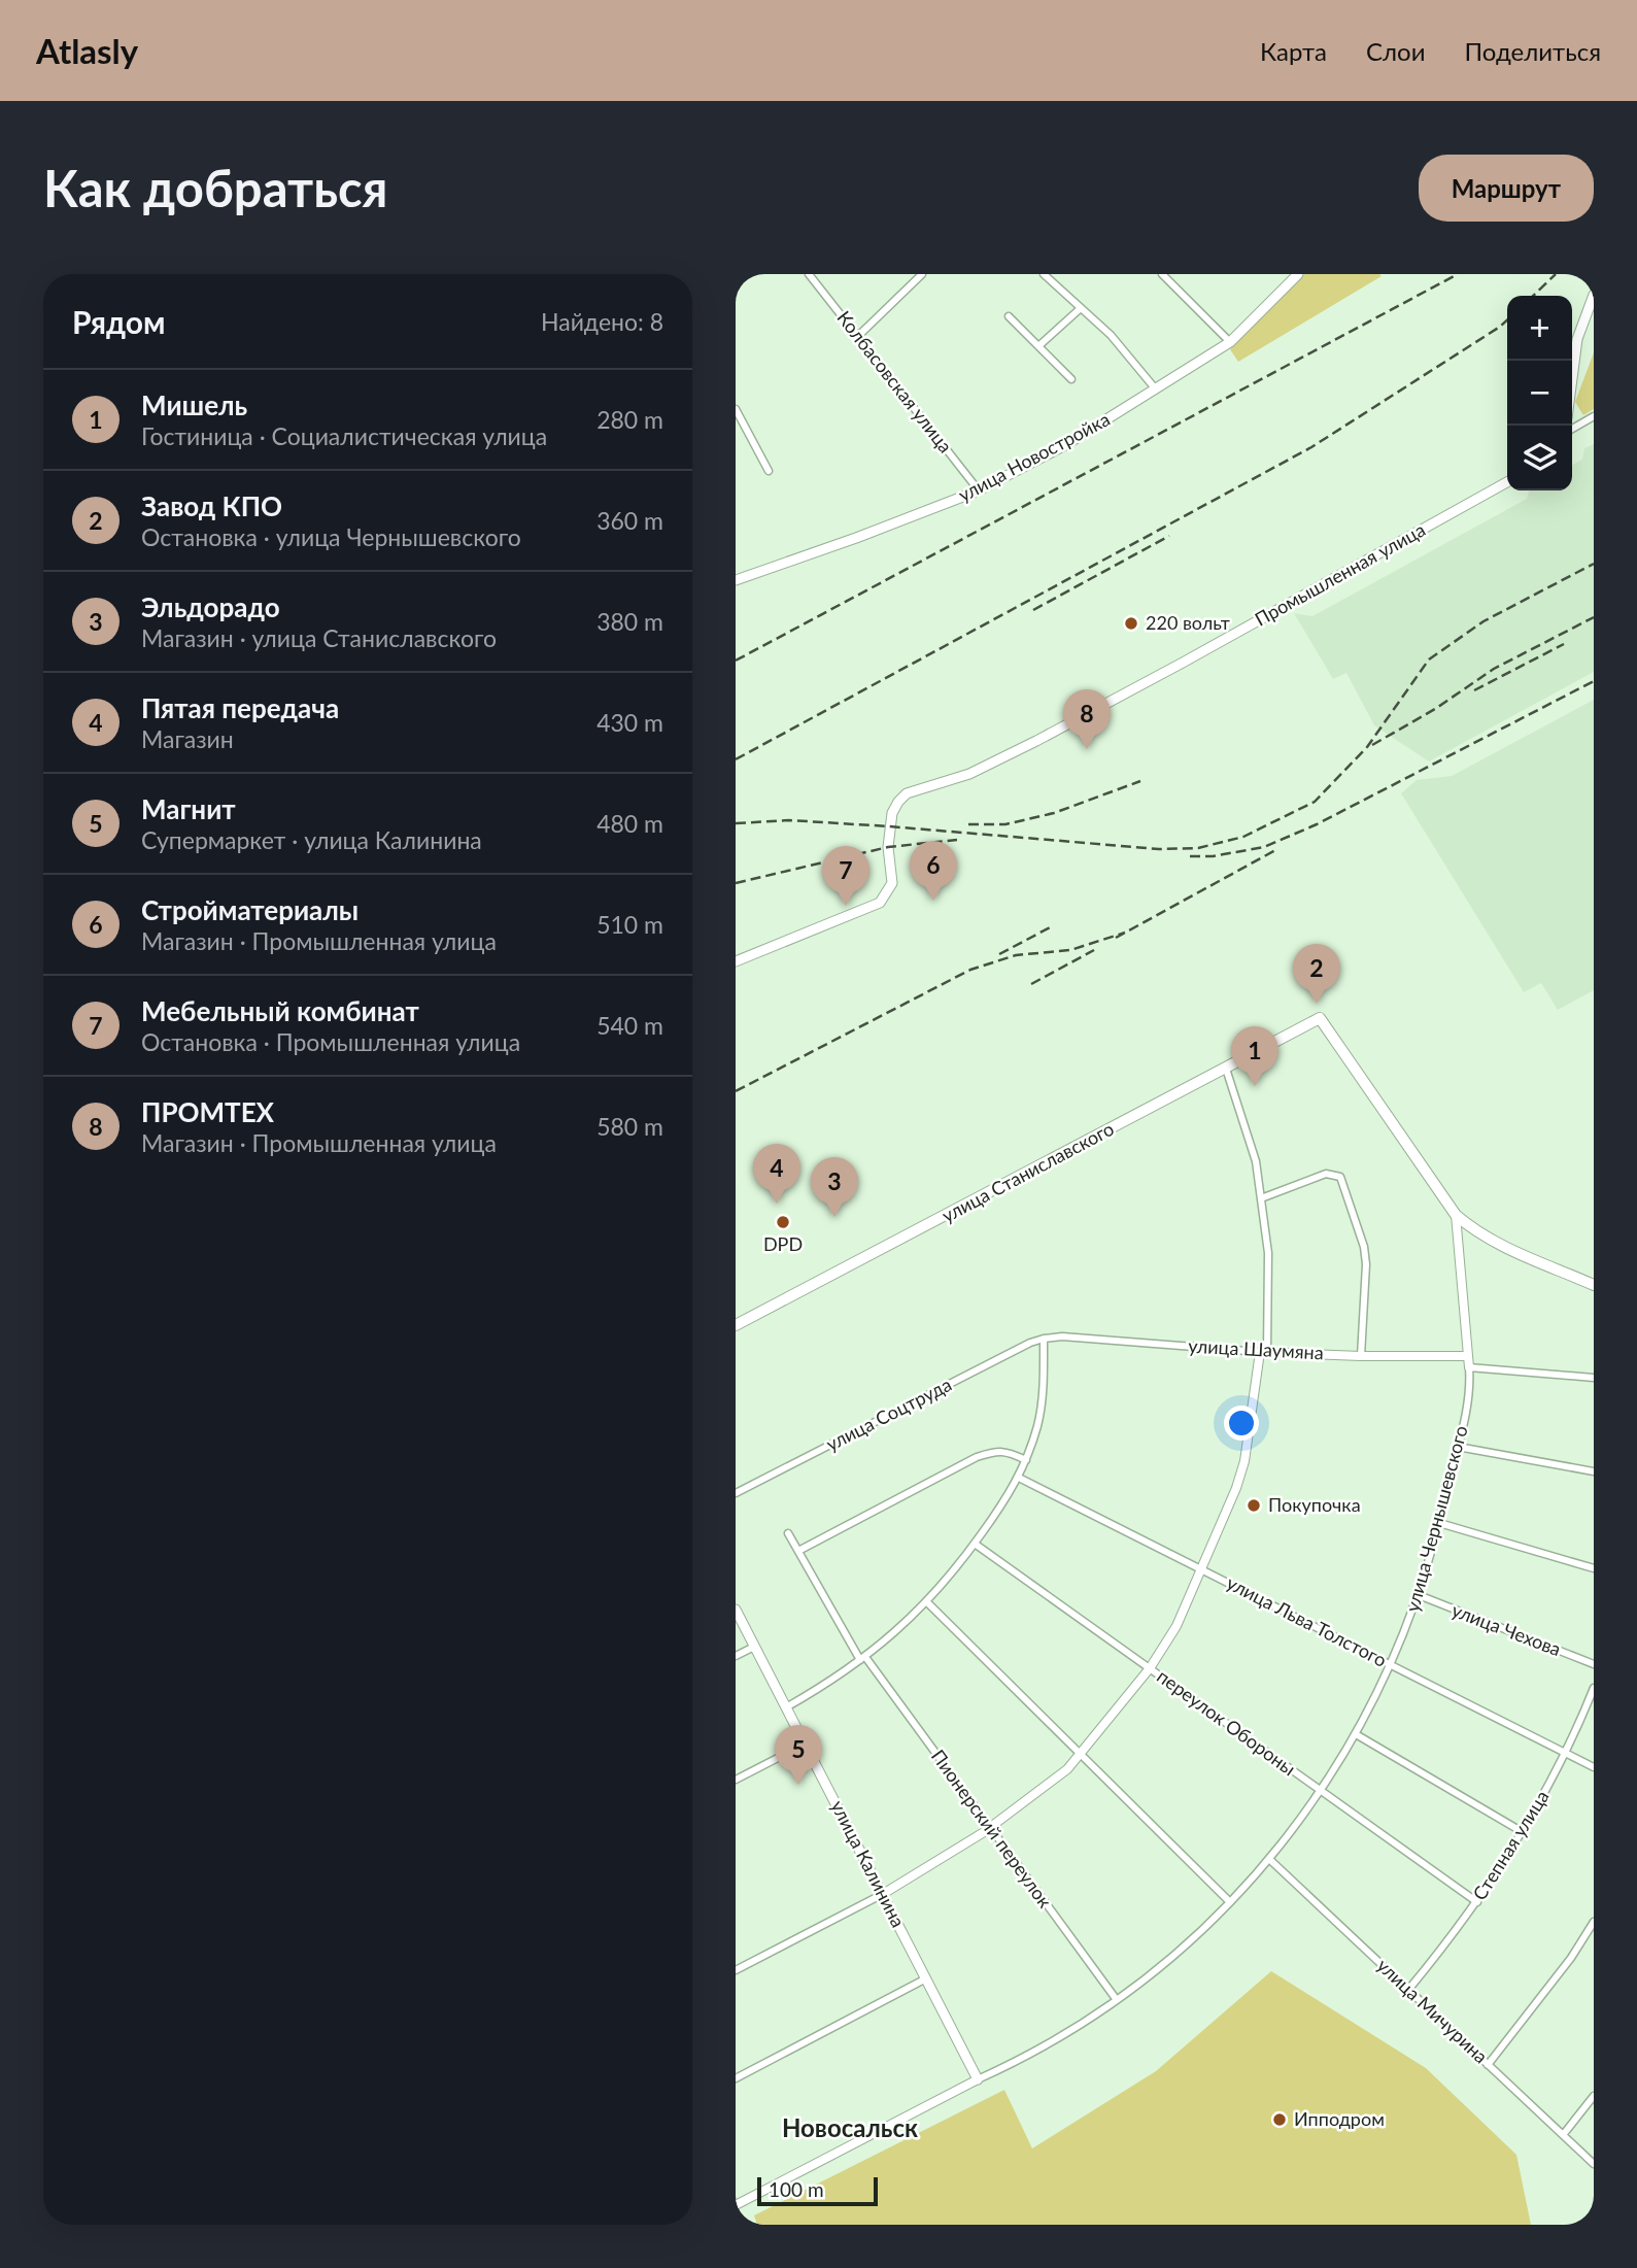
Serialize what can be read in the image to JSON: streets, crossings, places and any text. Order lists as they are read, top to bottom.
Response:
{
  "streets": {
    "main road": [
      "улица Новостройка",
      "Промышленная улица",
      "улица Станиславского",
      "улица Калинина"
    ],
    "street": [
      "Колбасовская улица",
      "улица Шаумяна",
      "улица Соцтруда",
      "улица Чернышевского",
      "улица Льва Толстого",
      "улица Чехова",
      "переулок Обороны",
      "Пионерский переулок",
      "Степная улица",
      "улица Мичурина"
    ]
  },
  "crossings": [
    ["Колбасовская улица", "улица Новостройка"],
    ["улица Станиславского", "улица Чернышевского"],
    ["улица Шаумяна", "улица Соцтруда"],
    ["улица Шаумяна", "улица Чернышевского"],
    ["улица Чернышевского", "улица Льва Толстого"],
    ["улица Чернышевского", "улица Чехова"],
    ["улица Чернышевского", "переулок Обороны"],
    ["улица Чернышевского", "Пионерский переулок"],
    ["улица Чернышевского", "улица Калинина"],
    ["улица Чернышевского", "улица Мичурина"],
    ["улица Льва Толстого", "Степная улица"],
    ["переулок Обороны", "Степная улица"],
    ["Степная улица", "улица Мичурина"]
  ],
  "districts": ["Новосальск"],
  "places": [
    "220 вольт",
    "DPD",
    "Покупочка",
    "Ипподром"
  ],
  "scale_bar": "100 m",
  "page": {
    "header": "Atlasly",
    "nav": ["Карта", "Слои", "Поделиться"],
    "buttons": "Маршрут",
    "title": "Как добраться",
    "heading": ["Рядом", "Найдено: 8"],
    "map_buttons": ["+", "−"],
    "list": [
      {
        "mark": "1",
        "name": "Мишель",
        "note": "Гостиница · Социалистическая улица",
        "value": "280 m"
      },
      {
        "mark": "2",
        "name": "Завод КПО",
        "note": "Остановка · улица Чернышевского",
        "value": "360 m"
      },
      {
        "mark": "3",
        "name": "Эльдорадо",
        "note": "Магазин · улица Станиславского",
        "value": "380 m"
      },
      {
        "mark": "4",
        "name": "Пятая передача",
        "note": "Магазин",
        "value": "430 m"
      },
      {
        "mark": "5",
        "name": "Магнит",
        "note": "Супермаркет · улица Калинина",
        "value": "480 m"
      },
      {
        "mark": "6",
        "name": "Стройматериалы",
        "note": "Магазин · Промышленная улица",
        "value": "510 m"
      },
      {
        "mark": "7",
        "name": "Мебельный комбинат",
        "note": "Остановка · Промышленная улица",
        "value": "540 m"
      },
      {
        "mark": "8",
        "name": "ПРОМТЕХ",
        "note": "Магазин · Промышленная улица",
        "value": "580 m"
      }
    ],
    "pins": [
      "8",
      "6",
      "7",
      "2",
      "1",
      "4",
      "3",
      "5"
    ],
    "scale": "100 m"
  }
}
